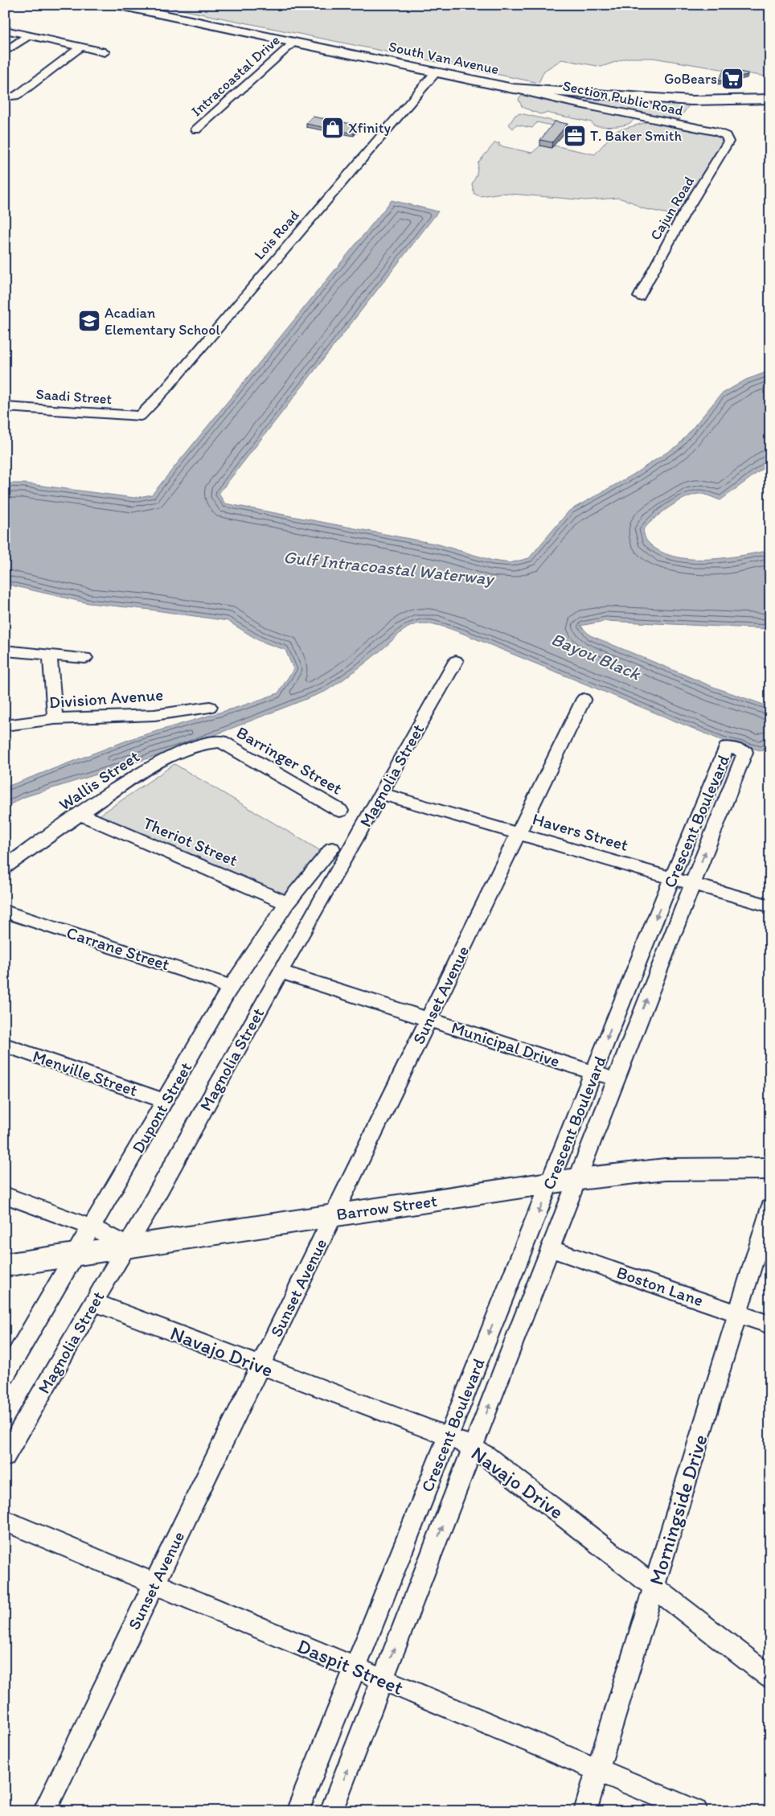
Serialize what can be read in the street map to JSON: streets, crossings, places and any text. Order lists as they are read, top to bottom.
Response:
{
  "streets": {
    "main road": ["South Van Avenue", "Barrow Street"],
    "street": [
      "Intracoastal Drive",
      "Section Public Road",
      "Cajun Road",
      "Lois Road",
      "Saadi Street",
      "Division Avenue",
      "Barringer Street",
      "Magnolia Street",
      "Wallis Street",
      "Crescent Boulevard",
      "Havers Street",
      "Theriot Street",
      "Carrane Street",
      "Sunset Avenue",
      "Municipal Drive",
      "Menville Street",
      "Dupont Street",
      "Boston Lane",
      "Navajo Drive",
      "Morningside Drive",
      "Daspit Street"
    ]
  },
  "crossings": [
    ["South Van Avenue", "Intracoastal Drive"],
    ["South Van Avenue", "Section Public Road"],
    ["South Van Avenue", "Lois Road"],
    ["Section Public Road", "Cajun Road"],
    ["Lois Road", "Saadi Street"],
    ["Barringer Street", "Wallis Street"],
    ["Magnolia Street", "Havers Street"],
    ["Magnolia Street", "Municipal Drive"],
    ["Magnolia Street", "Barrow Street"],
    ["Magnolia Street", "Navajo Drive"],
    ["Wallis Street", "Theriot Street"],
    ["Crescent Boulevard", "Havers Street"],
    ["Crescent Boulevard", "Municipal Drive"],
    ["Crescent Boulevard", "Barrow Street"],
    ["Crescent Boulevard", "Boston Lane"],
    ["Crescent Boulevard", "Navajo Drive"],
    ["Crescent Boulevard", "Daspit Street"],
    ["Havers Street", "Sunset Avenue"],
    ["Theriot Street", "Dupont Street"],
    ["Carrane Street", "Dupont Street"],
    ["Sunset Avenue", "Municipal Drive"],
    ["Sunset Avenue", "Barrow Street"],
    ["Sunset Avenue", "Navajo Drive"],
    ["Sunset Avenue", "Daspit Street"],
    ["Menville Street", "Dupont Street"],
    ["Dupont Street", "Barrow Street"],
    ["Boston Lane", "Morningside Drive"],
    ["Navajo Drive", "Morningside Drive"],
    ["Morningside Drive", "Daspit Street"]
  ],
  "water": ["Gulf Intracoastal Waterway", "Bayou Black"],
  "places": {
    "supermarket": ["GoBears"],
    "shop": ["Xfinity"],
    "office": ["T. Baker Smith"],
    "school or university": ["Acadian Elementary School"]
  }
}
